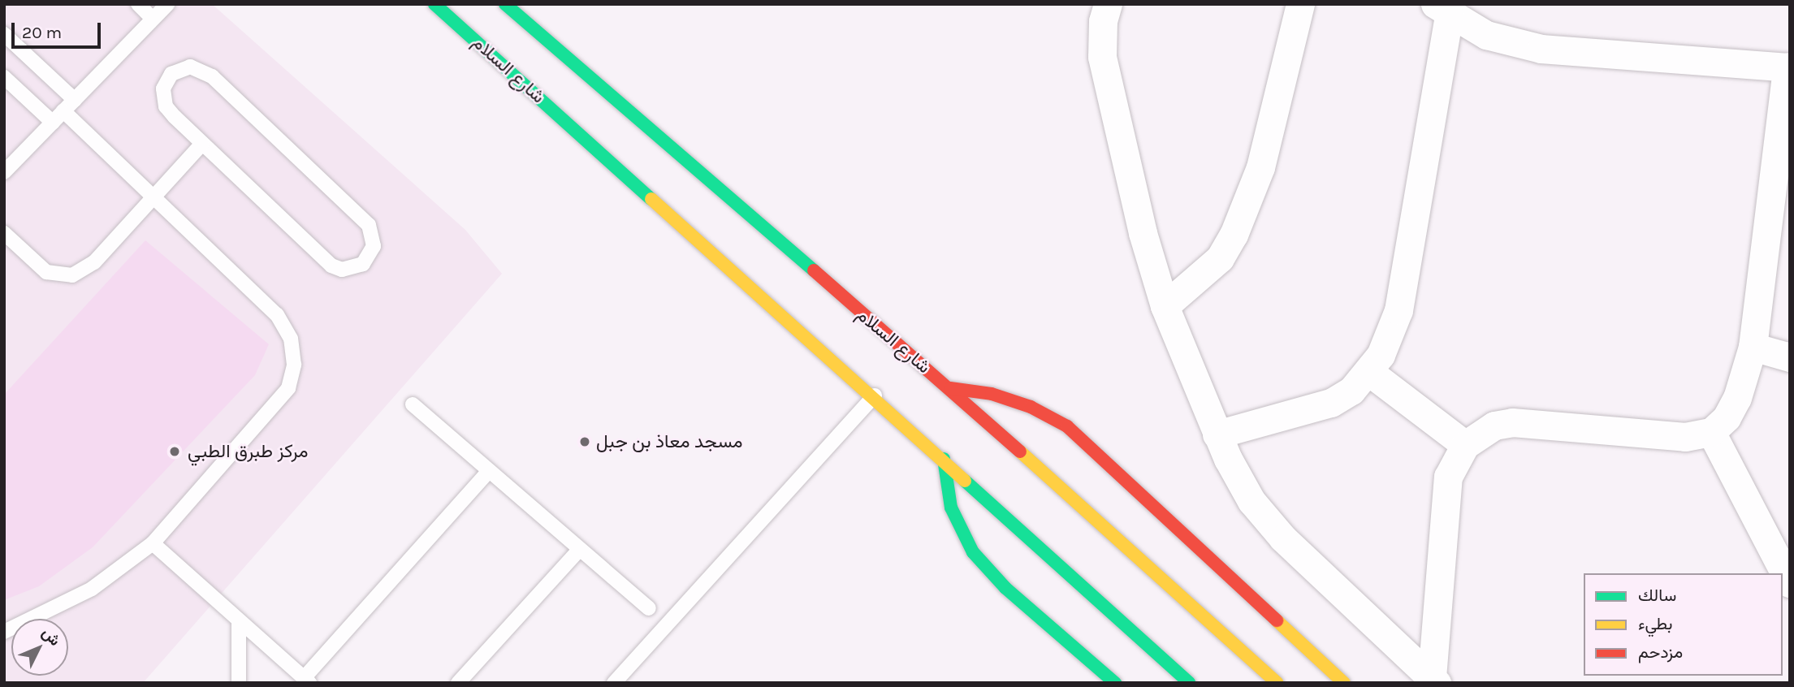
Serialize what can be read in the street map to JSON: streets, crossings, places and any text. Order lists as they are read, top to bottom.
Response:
{
  "streets": {
    "main road": ["شارع السلام"]
  },
  "places": ["مسجد معاذ بن جبل", "مركز طبرق الطبي"],
  "legend": ["سالك", "بطيء", "مزدحم"],
  "scale_bar": "20 m",
  "north": "top right"
}
